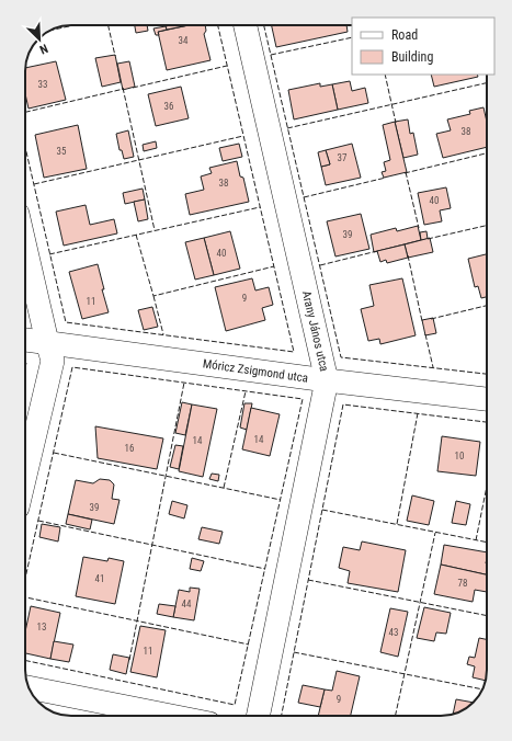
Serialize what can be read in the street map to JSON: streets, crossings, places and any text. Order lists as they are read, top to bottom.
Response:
{
  "streets": {
    "street": ["Arany János utca", "Móricz Zsigmond utca"]
  },
  "crossings": [
    ["Arany János utca", "Móricz Zsigmond utca"]
  ],
  "house_numbers": [
    "34",
    "33",
    "36",
    "38",
    "35",
    "37",
    "38",
    "40",
    "39",
    "40",
    "9",
    "11",
    "14",
    "14",
    "16",
    "10",
    "39",
    "41",
    "78",
    "44",
    "13",
    "43",
    "11",
    "9"
  ],
  "legend": ["Road", "Building"],
  "north": "bottom right"
}
